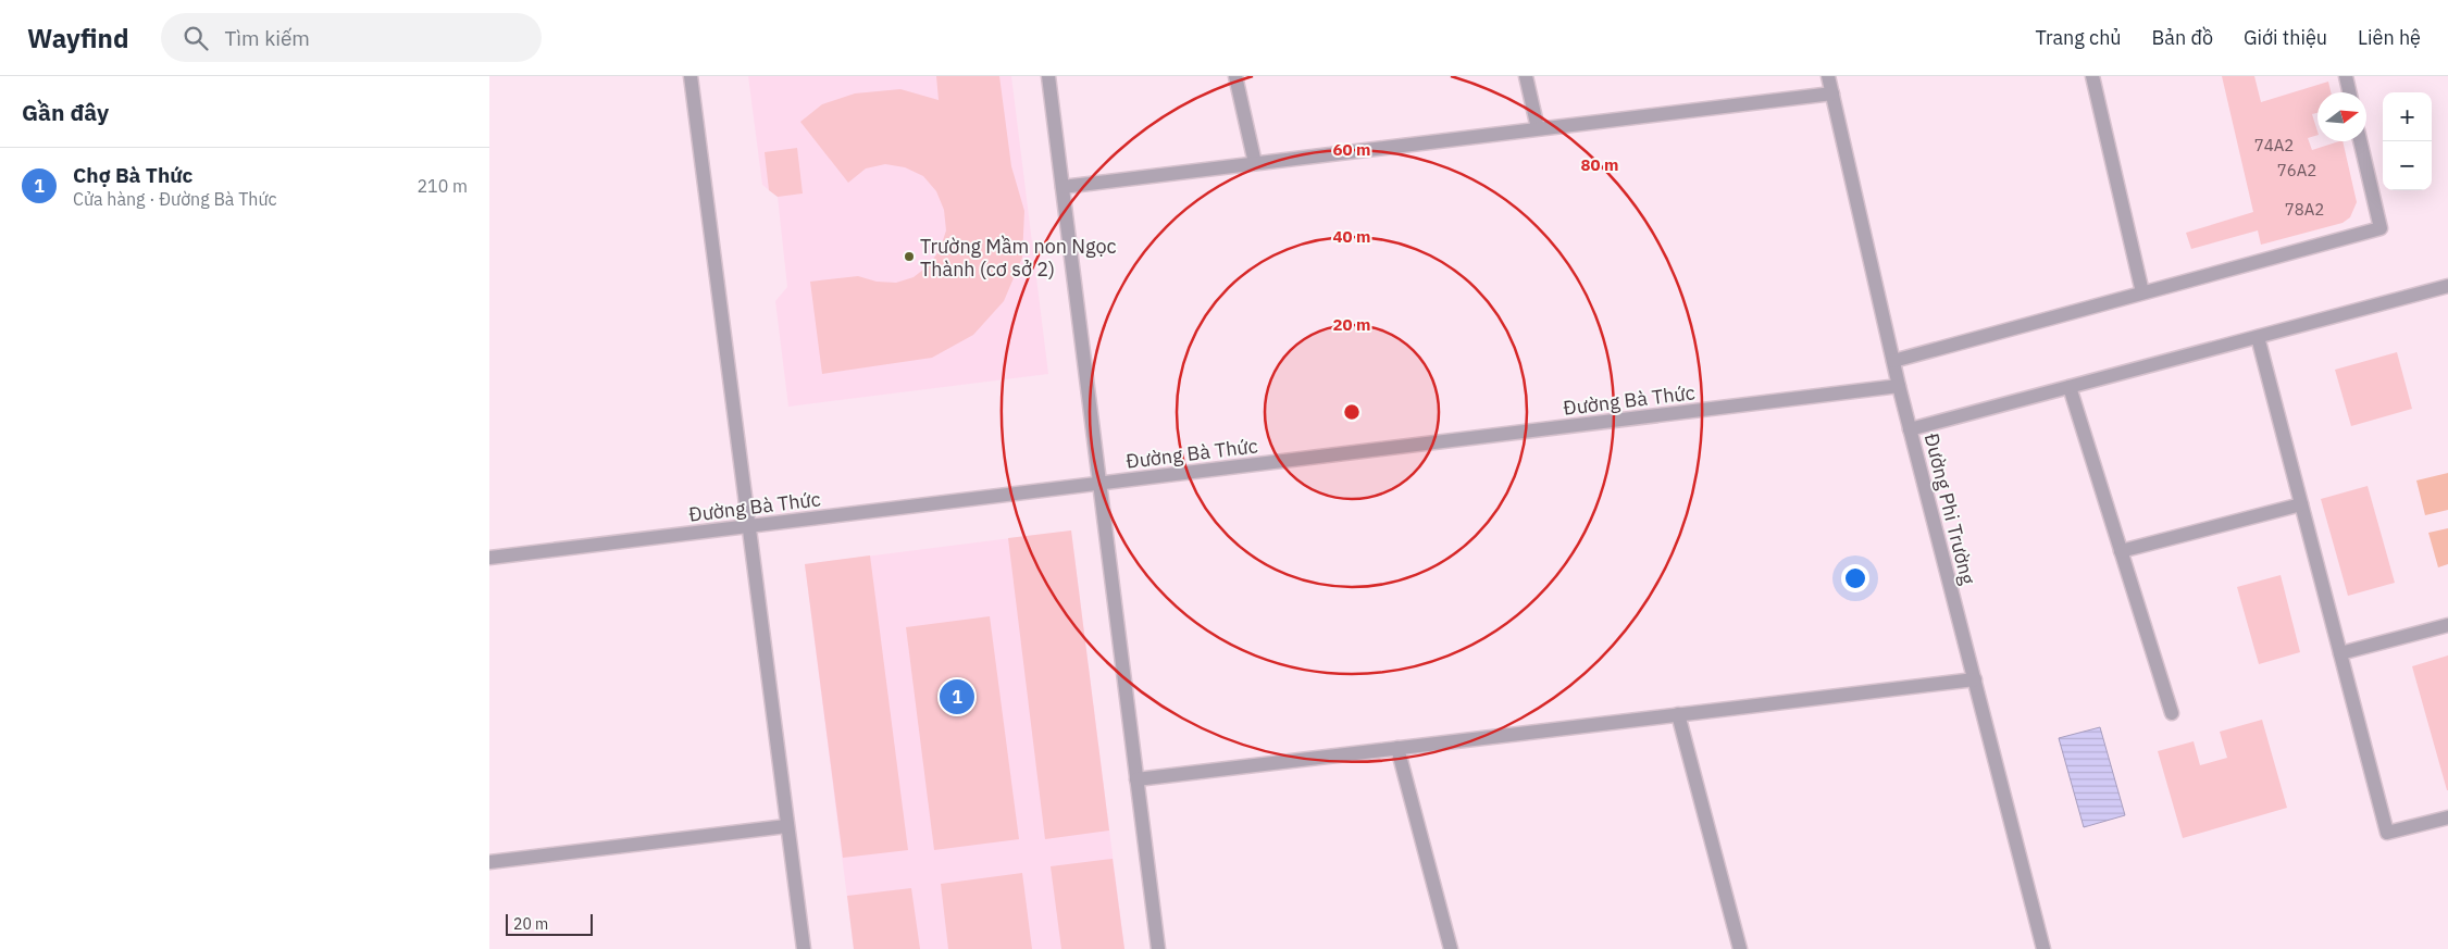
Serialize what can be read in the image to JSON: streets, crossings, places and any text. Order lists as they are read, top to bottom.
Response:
{
  "streets": {
    "street": ["Đường Bà Thức", "Đường Phi Trường"]
  },
  "crossings": [
    ["Đường Bà Thức", "Đường Phi Trường"]
  ],
  "places": ["Trường Mầm non Ngọc Thành (cơ sở 2)"],
  "house_numbers": ["74A2", "76A2", "78A2"],
  "scale_bar": "20 m",
  "north": "right",
  "page": {
    "header": "Wayfind",
    "search": "Tìm kiếm",
    "nav": [
      "Trang chủ",
      "Bản đồ",
      "Giới thiệu",
      "Liên hệ"
    ],
    "heading": "Gần đây",
    "map_buttons": ["+", "−"],
    "list": [
      {
        "mark": "1",
        "name": "Chợ Bà Thức",
        "note": "Cửa hàng · Đường Bà Thức",
        "value": "210 m"
      }
    ],
    "pins": "1",
    "scale": "20 m"
  },
  "rings": [
    "60 m",
    "80 m",
    "40 m",
    "20 m"
  ]
}
